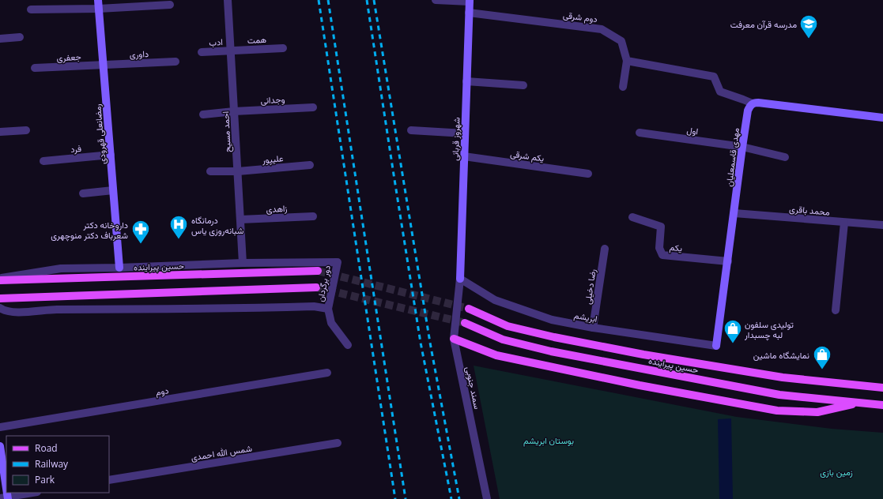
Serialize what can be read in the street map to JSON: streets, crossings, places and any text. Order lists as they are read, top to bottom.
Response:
{
  "streets": {
    "main road": ["حسین پیراینده"],
    "street": [
      "دوم شرقی",
      "همت",
      "ادب",
      "داوری",
      "جعفری",
      "وجدانی",
      "اول",
      "احمد مسیح",
      "رمضانعلی قهرودی",
      "شهروز قربانی",
      "فرد",
      "یکم شرقی",
      "مهدی قاسمعلیان",
      "علیپور",
      "زاهدی",
      "محمد باقری",
      "یکم",
      "دور برگردان",
      "رضا دخیلی",
      "ابریشم",
      "سمند جنوبی",
      "دوم",
      "شمس الله احمدی"
    ]
  },
  "crossings": [
    ["دوم شرقی", "شهروز قربانی"],
    ["همت", "ادب"],
    ["همت", "احمد مسیح"],
    ["ادب", "احمد مسیح"],
    ["داوری", "جعفری"],
    ["داوری", "رمضانعلی قهرودی"],
    ["جعفری", "رمضانعلی قهرودی"],
    ["وجدانی", "احمد مسیح"],
    ["اول", "مهدی قاسمعلیان"],
    ["احمد مسیح", "علیپور"],
    ["احمد مسیح", "زاهدی"],
    ["احمد مسیح", "دور برگردان"],
    ["رمضانعلی قهرودی", "فرد"],
    ["شهروز قربانی", "یکم شرقی"],
    ["شهروز قربانی", "ابریشم"],
    ["شهروز قربانی", "سمند جنوبی"],
    ["مهدی قاسمعلیان", "محمد باقری"],
    ["مهدی قاسمعلیان", "یکم"],
    ["مهدی قاسمعلیان", "ابریشم"],
    ["رضا دخیلی", "ابریشم"],
    ["ابریشم", "سمند جنوبی"]
  ],
  "parks": ["بوستان ابریشم", "زمین بازی"],
  "places": {
    "school or university": ["مدرسه قرآن معرفت"],
    "hospital": ["درمانگاه شبانه‌روزی یاس"],
    "pharmacy": ["داروخانه دکتر شعرباف دکتر منوچهری"],
    "shop": ["تولیدی سلفون لبه‌ چسبدار", "نمایشگاه ماشین"]
  },
  "legend": ["Road", "Railway", "Park"]
}
